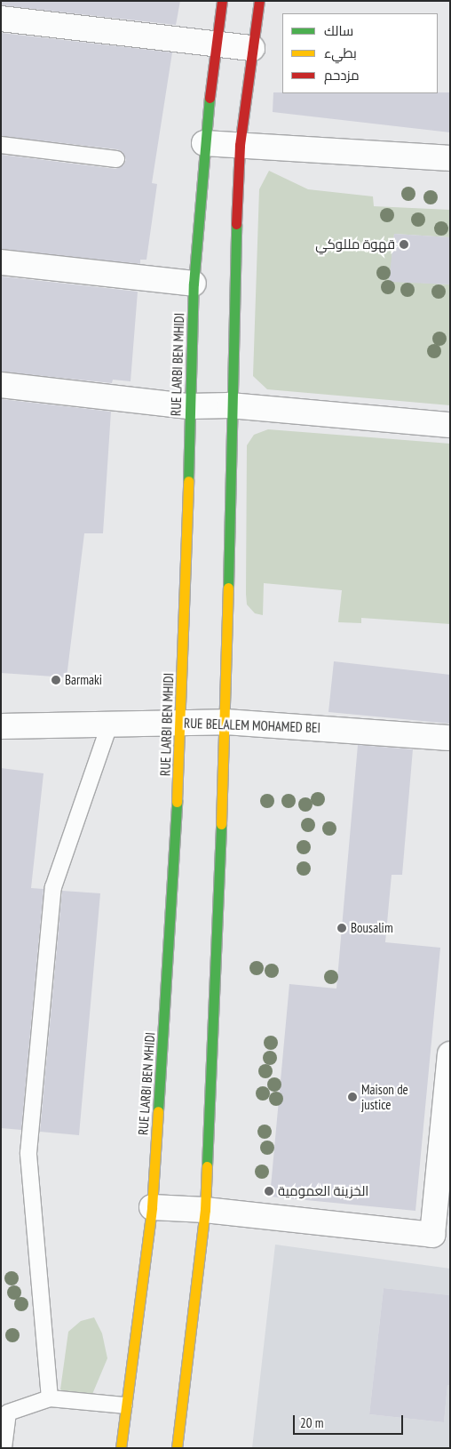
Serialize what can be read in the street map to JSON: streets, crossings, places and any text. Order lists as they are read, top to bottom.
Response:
{
  "streets": {
    "street": ["RUE LARBI BEN MHIDI", "RUE BELALEM MOHAMED BEI"]
  },
  "crossings": [
    ["RUE LARBI BEN MHIDI", "RUE BELALEM MOHAMED BEI"]
  ],
  "places": [
    "قهوة مللوكي",
    "Barmaki",
    "Bousalim",
    "Maison de justice",
    "الخزينة العمومية"
  ],
  "legend": ["سالك", "بطيء", "مزدحم"],
  "scale_bar": "20 m"
}
